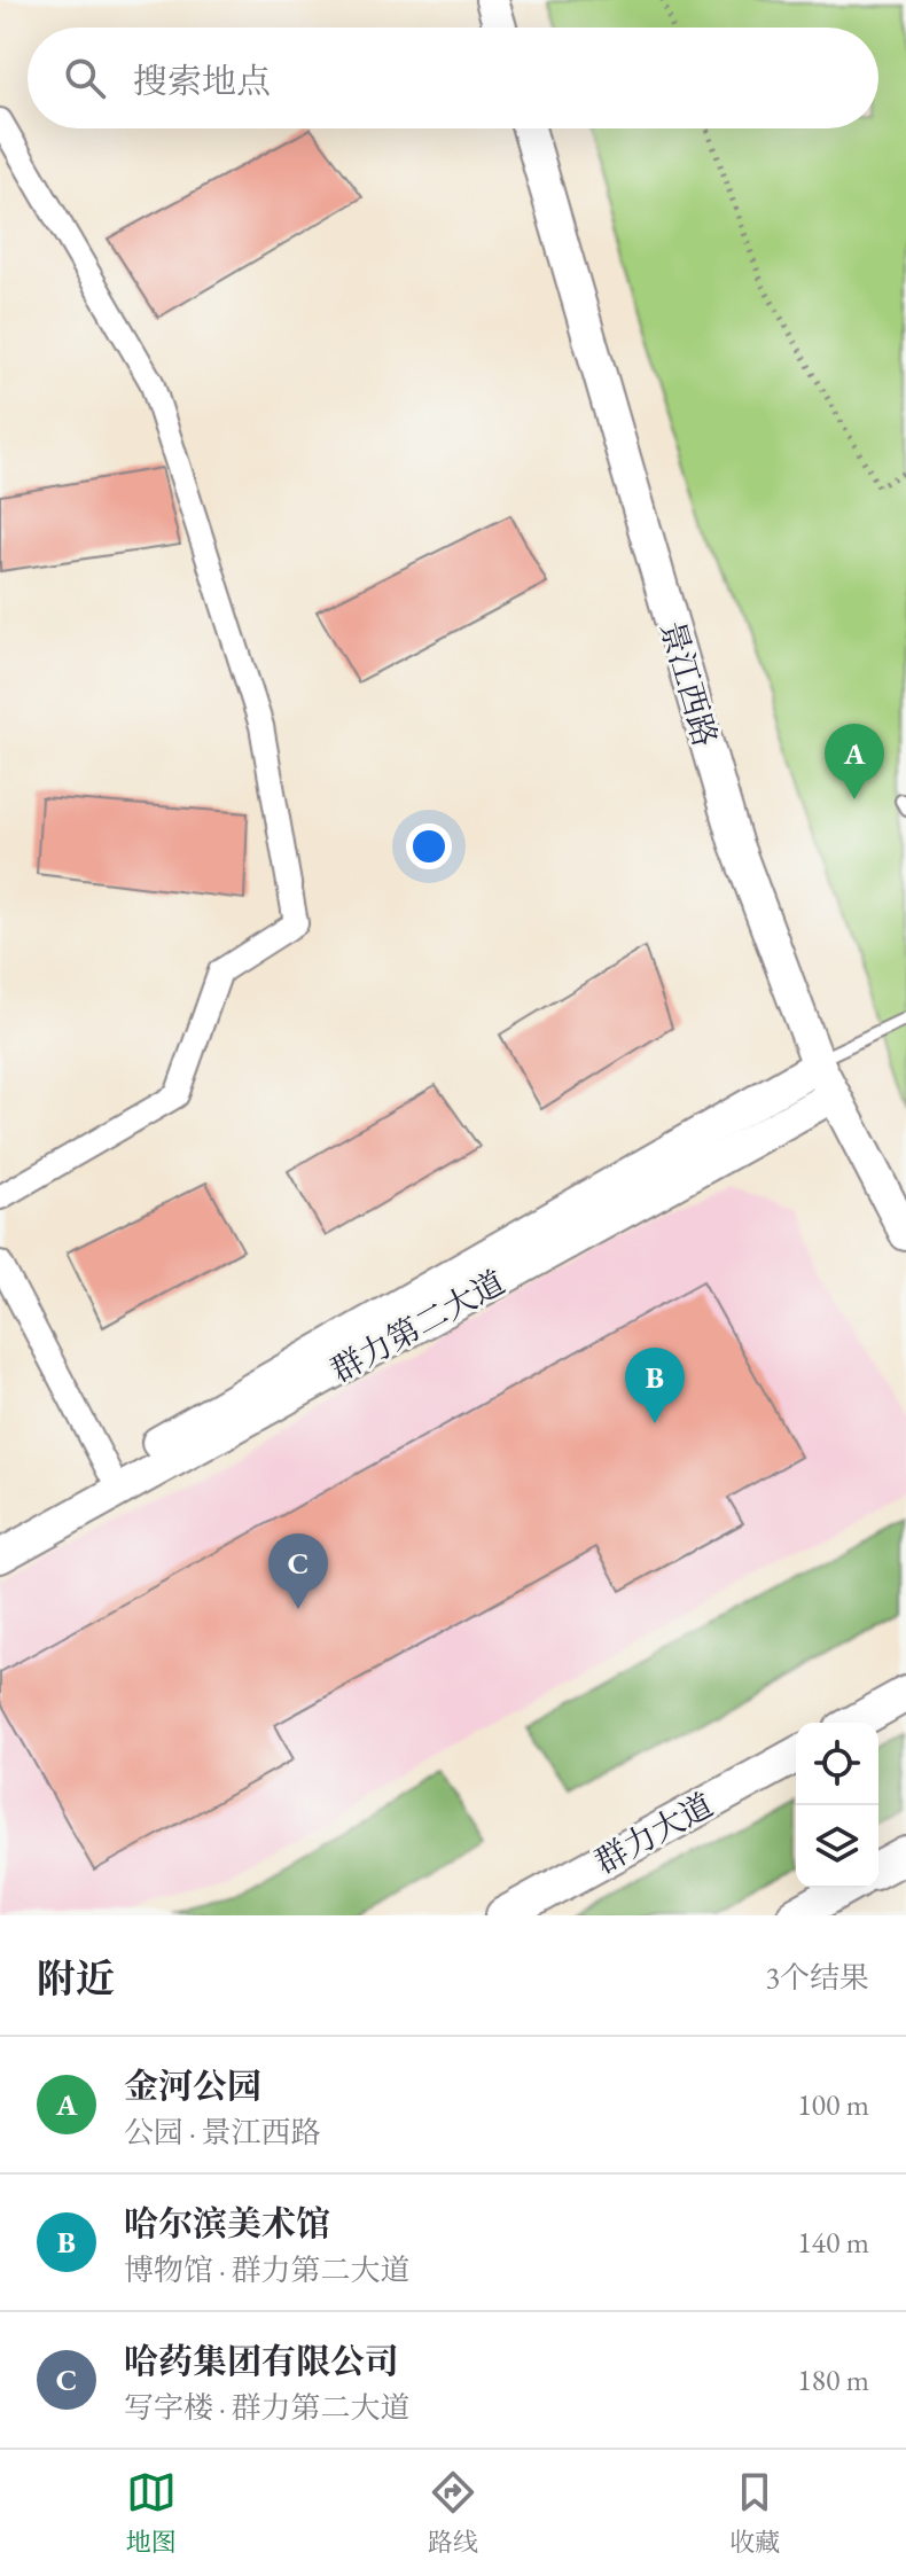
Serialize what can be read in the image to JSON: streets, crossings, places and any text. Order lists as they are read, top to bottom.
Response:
{
  "streets": {
    "main road": ["景江西路", "群力第二大道", "群力大道"]
  },
  "crossings": [
    ["景江西路", "群力第二大道"]
  ],
  "page": {
    "search": "搜索地点",
    "pins": ["A", "B", "C"],
    "heading": ["附近", "3个结果"],
    "list": [
      {
        "mark": "A",
        "name": "金河公园",
        "note": "公园 · 景江西路",
        "value": "100 m"
      },
      {
        "mark": "B",
        "name": "哈尔滨美术馆",
        "note": "博物馆 · 群力第二大道",
        "value": "140 m"
      },
      {
        "mark": "C",
        "name": "哈药集团有限公司",
        "note": "写字楼 · 群力第二大道",
        "value": "180 m"
      }
    ],
    "nav": ["地图", "路线", "收藏"]
  }
}
